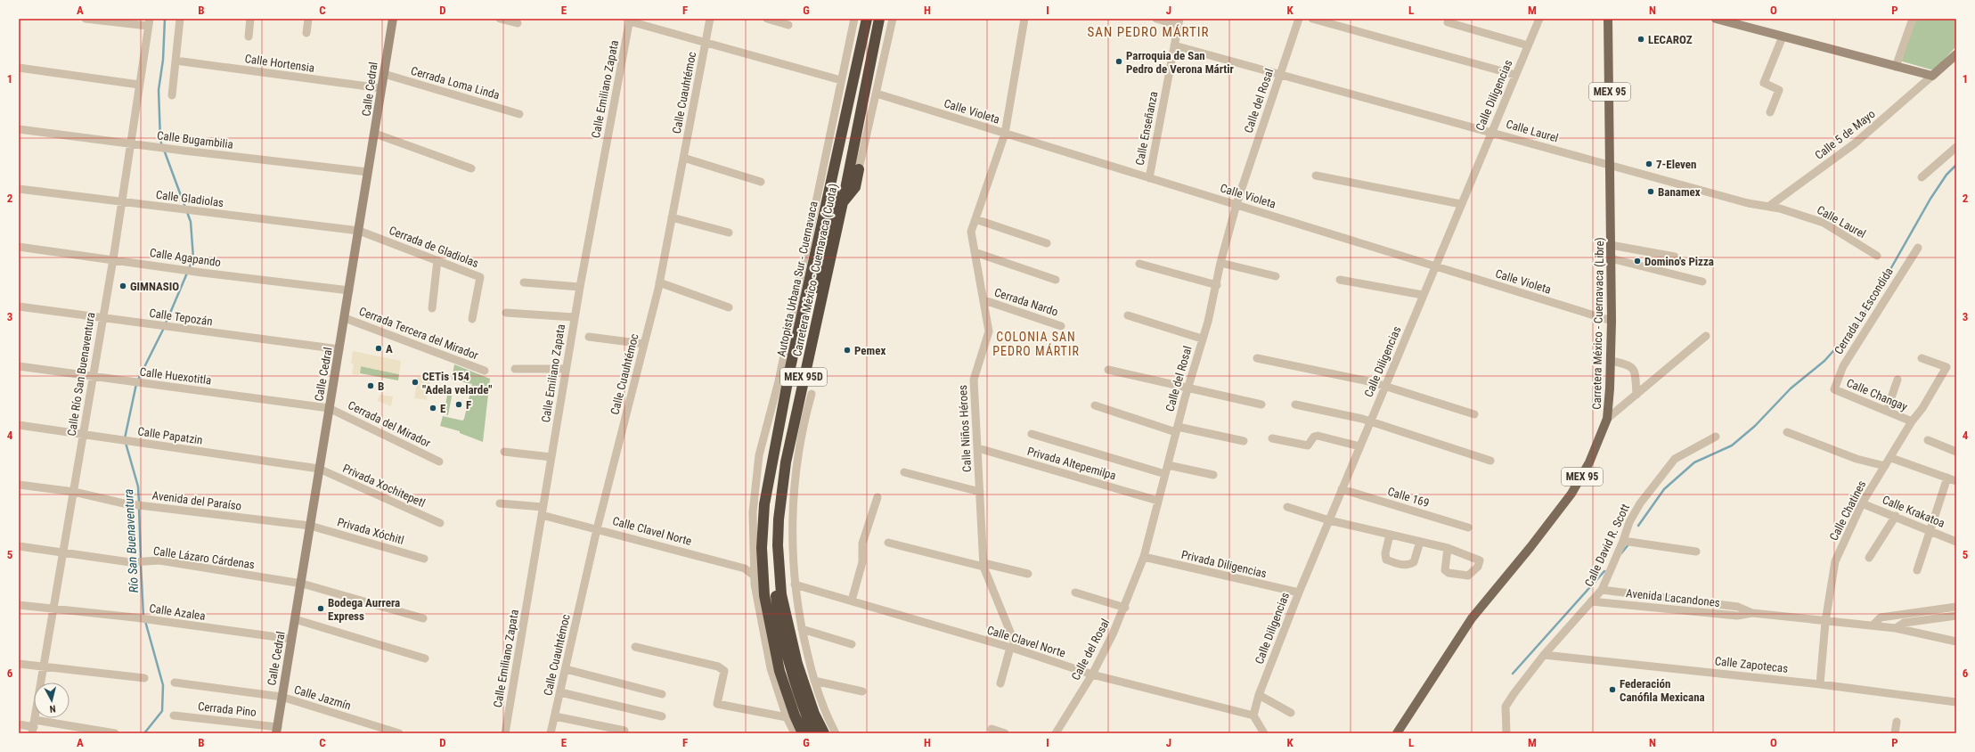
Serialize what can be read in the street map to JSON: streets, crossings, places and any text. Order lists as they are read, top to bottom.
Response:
{
  "streets": {
    "highway": ["Carretera México - Cuernavaca (Cuota)", "Autopista Urbana Sur - Cuernavaca", "MEX 95D"],
    "main road": ["MEX 95", "Carretera México - Cuernavaca (Libre)"],
    "street": [
      "Calle Hortensia",
      "Cerrada Loma Linda",
      "Calle Cedral",
      "Calle Emiliano Zapata",
      "Calle Cuauhtémoc",
      "Calle Diligencias",
      "Calle del Rosal",
      "Calle Violeta",
      "Calle Enseñanza",
      "Calle Laurel",
      "Calle 5 de Mayo",
      "Calle Bugambilia",
      "Calle Gladiolas",
      "Cerrada de Gladiolas",
      "Calle Agapando",
      "Cerrada Nardo",
      "Cerrada La Escondida",
      "Calle Tepozán",
      "Cerrada Tercera del Mirador",
      "Calle Río San Buenaventura",
      "Calle Huexotitla",
      "Calle Changay",
      "Cerrada del Mirador",
      "Calle Niños Héroes",
      "Calle Papatzin",
      "Privada Altepemilpa",
      "Privada Xochitepetl",
      "Calle 169",
      "Avenida del Paraíso",
      "Calle Chatines",
      "Calle Krakatoa",
      "Privada Xóchitl",
      "Calle Clavel Norte",
      "Calle David R. Scott",
      "Calle Lázaro Cárdenas",
      "Privada Diligencias",
      "Avenida Lacandones",
      "Calle Azalea",
      "Calle Zapotecas",
      "Calle Jazmín",
      "Cerrada Pino"
    ]
  },
  "crossings": [
    ["Calle Hortensia", "Calle Cedral"],
    ["Cerrada Loma Linda", "Calle Cedral"],
    ["Calle Cedral", "Calle Bugambilia"],
    ["Calle Cedral", "Calle Gladiolas"],
    ["Calle Cedral", "Cerrada de Gladiolas"],
    ["Calle Cedral", "Calle Agapando"],
    ["Calle Cedral", "Calle Tepozán"],
    ["Calle Cedral", "Cerrada Tercera del Mirador"],
    ["Calle Cedral", "Calle Huexotitla"],
    ["Calle Cedral", "Cerrada del Mirador"],
    ["Calle Cedral", "Calle Papatzin"],
    ["Calle Cedral", "Privada Xochitepetl"],
    ["Calle Cedral", "Avenida del Paraíso"],
    ["Calle Cedral", "Privada Xóchitl"],
    ["Calle Cedral", "Calle Lázaro Cárdenas"],
    ["Calle Cedral", "Calle Azalea"],
    ["Calle Cedral", "Calle Jazmín"],
    ["Calle Cedral", "Cerrada Pino"],
    ["Calle Emiliano Zapata", "Calle Clavel Norte"],
    ["Calle Cuauhtémoc", "Calle Clavel Norte"],
    ["Calle Diligencias", "Calle Violeta"],
    ["Calle Diligencias", "Calle Laurel"],
    ["Calle Diligencias", "Calle 169"],
    ["Calle Diligencias", "Calle Clavel Norte"],
    ["Calle Diligencias", "Privada Diligencias"],
    ["Calle del Rosal", "Calle Violeta"],
    ["Calle del Rosal", "Calle Laurel"],
    ["Calle del Rosal", "Privada Altepemilpa"],
    ["Calle del Rosal", "Calle Clavel Norte"],
    ["Calle del Rosal", "Privada Diligencias"],
    ["Calle Violeta", "Calle Enseñanza"],
    ["Calle Violeta", "Carretera México - Cuernavaca (Libre)"],
    ["Calle Violeta", "Calle Niños Héroes"],
    ["Calle Enseñanza", "Calle Laurel"],
    ["Calle Laurel", "Calle 5 de Mayo"],
    ["Calle Laurel", "Carretera México - Cuernavaca (Libre)"],
    ["Calle Bugambilia", "Calle Río San Buenaventura"],
    ["Calle Gladiolas", "Cerrada de Gladiolas"],
    ["Calle Gladiolas", "Calle Río San Buenaventura"],
    ["Calle Agapando", "Calle Río San Buenaventura"],
    ["Carretera México - Cuernavaca (Cuota)", "Autopista Urbana Sur - Cuernavaca"],
    ["Cerrada Nardo", "Calle Niños Héroes"],
    ["Cerrada La Escondida", "Calle Changay"],
    ["Calle Tepozán", "Calle Río San Buenaventura"],
    ["Calle Río San Buenaventura", "Calle Huexotitla"],
    ["Calle Río San Buenaventura", "Calle Papatzin"],
    ["Calle Río San Buenaventura", "Avenida del Paraíso"],
    ["Calle Río San Buenaventura", "Calle Lázaro Cárdenas"],
    ["Calle Río San Buenaventura", "Calle Azalea"],
    ["Calle Huexotitla", "Cerrada del Mirador"],
    ["Calle Changay", "Calle Chatines"],
    ["Calle Niños Héroes", "Privada Altepemilpa"],
    ["Calle Niños Héroes", "Calle Clavel Norte"],
    ["Calle Papatzin", "Privada Xochitepetl"],
    ["Avenida del Paraíso", "Privada Xóchitl"],
    ["Calle Chatines", "Calle Krakatoa"],
    ["Calle Chatines", "Avenida Lacandones"],
    ["Calle Chatines", "Calle Zapotecas"],
    ["Calle David R. Scott", "Avenida Lacandones"],
    ["Calle David R. Scott", "Calle Zapotecas"]
  ],
  "districts": ["SAN PEDRO MÁRTIR", "COLONIA SAN PEDRO MÁRTIR"],
  "water": ["Río San Buenaventura"],
  "places": [
    "LECAROZ",
    "Parroquia de San Pedro de Verona Mártir",
    "7-Eleven",
    "Banamex",
    "Domino's Pizza",
    "GIMNASIO",
    "A",
    "Pemex",
    "CETis 154 \"Adela velarde\"",
    "B",
    "F",
    "E",
    "Bodega Aurrera Express",
    "Federación Canófila Mexicana"
  ],
  "north": "bottom",
  "grid": {
    "columns": [
      "A",
      "B",
      "C",
      "D",
      "E",
      "F",
      "G",
      "H",
      "I",
      "J",
      "K",
      "L",
      "M",
      "N",
      "O",
      "P"
    ],
    "rows": [
      "1",
      "2",
      "3",
      "4",
      "5",
      "6"
    ]
  }
}
